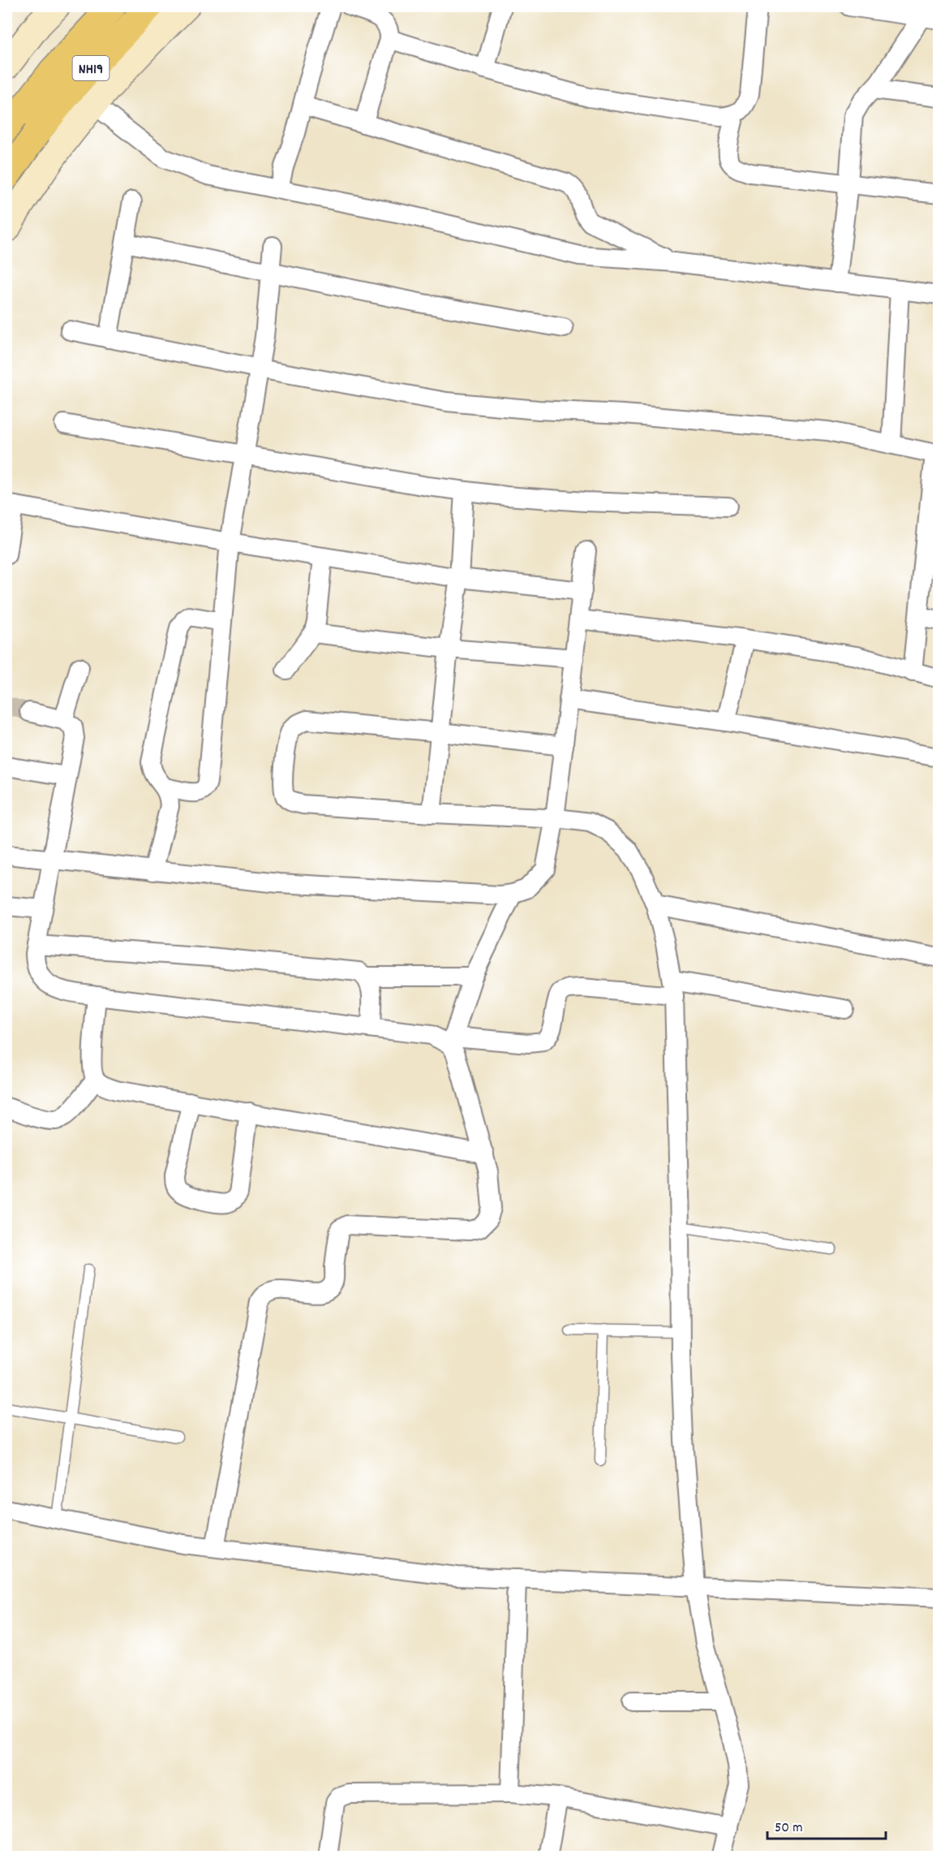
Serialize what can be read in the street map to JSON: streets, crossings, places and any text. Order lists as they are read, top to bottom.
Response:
{
  "streets": {
    "highway": ["NH19"]
  },
  "scale_bar": "50 m"
}
